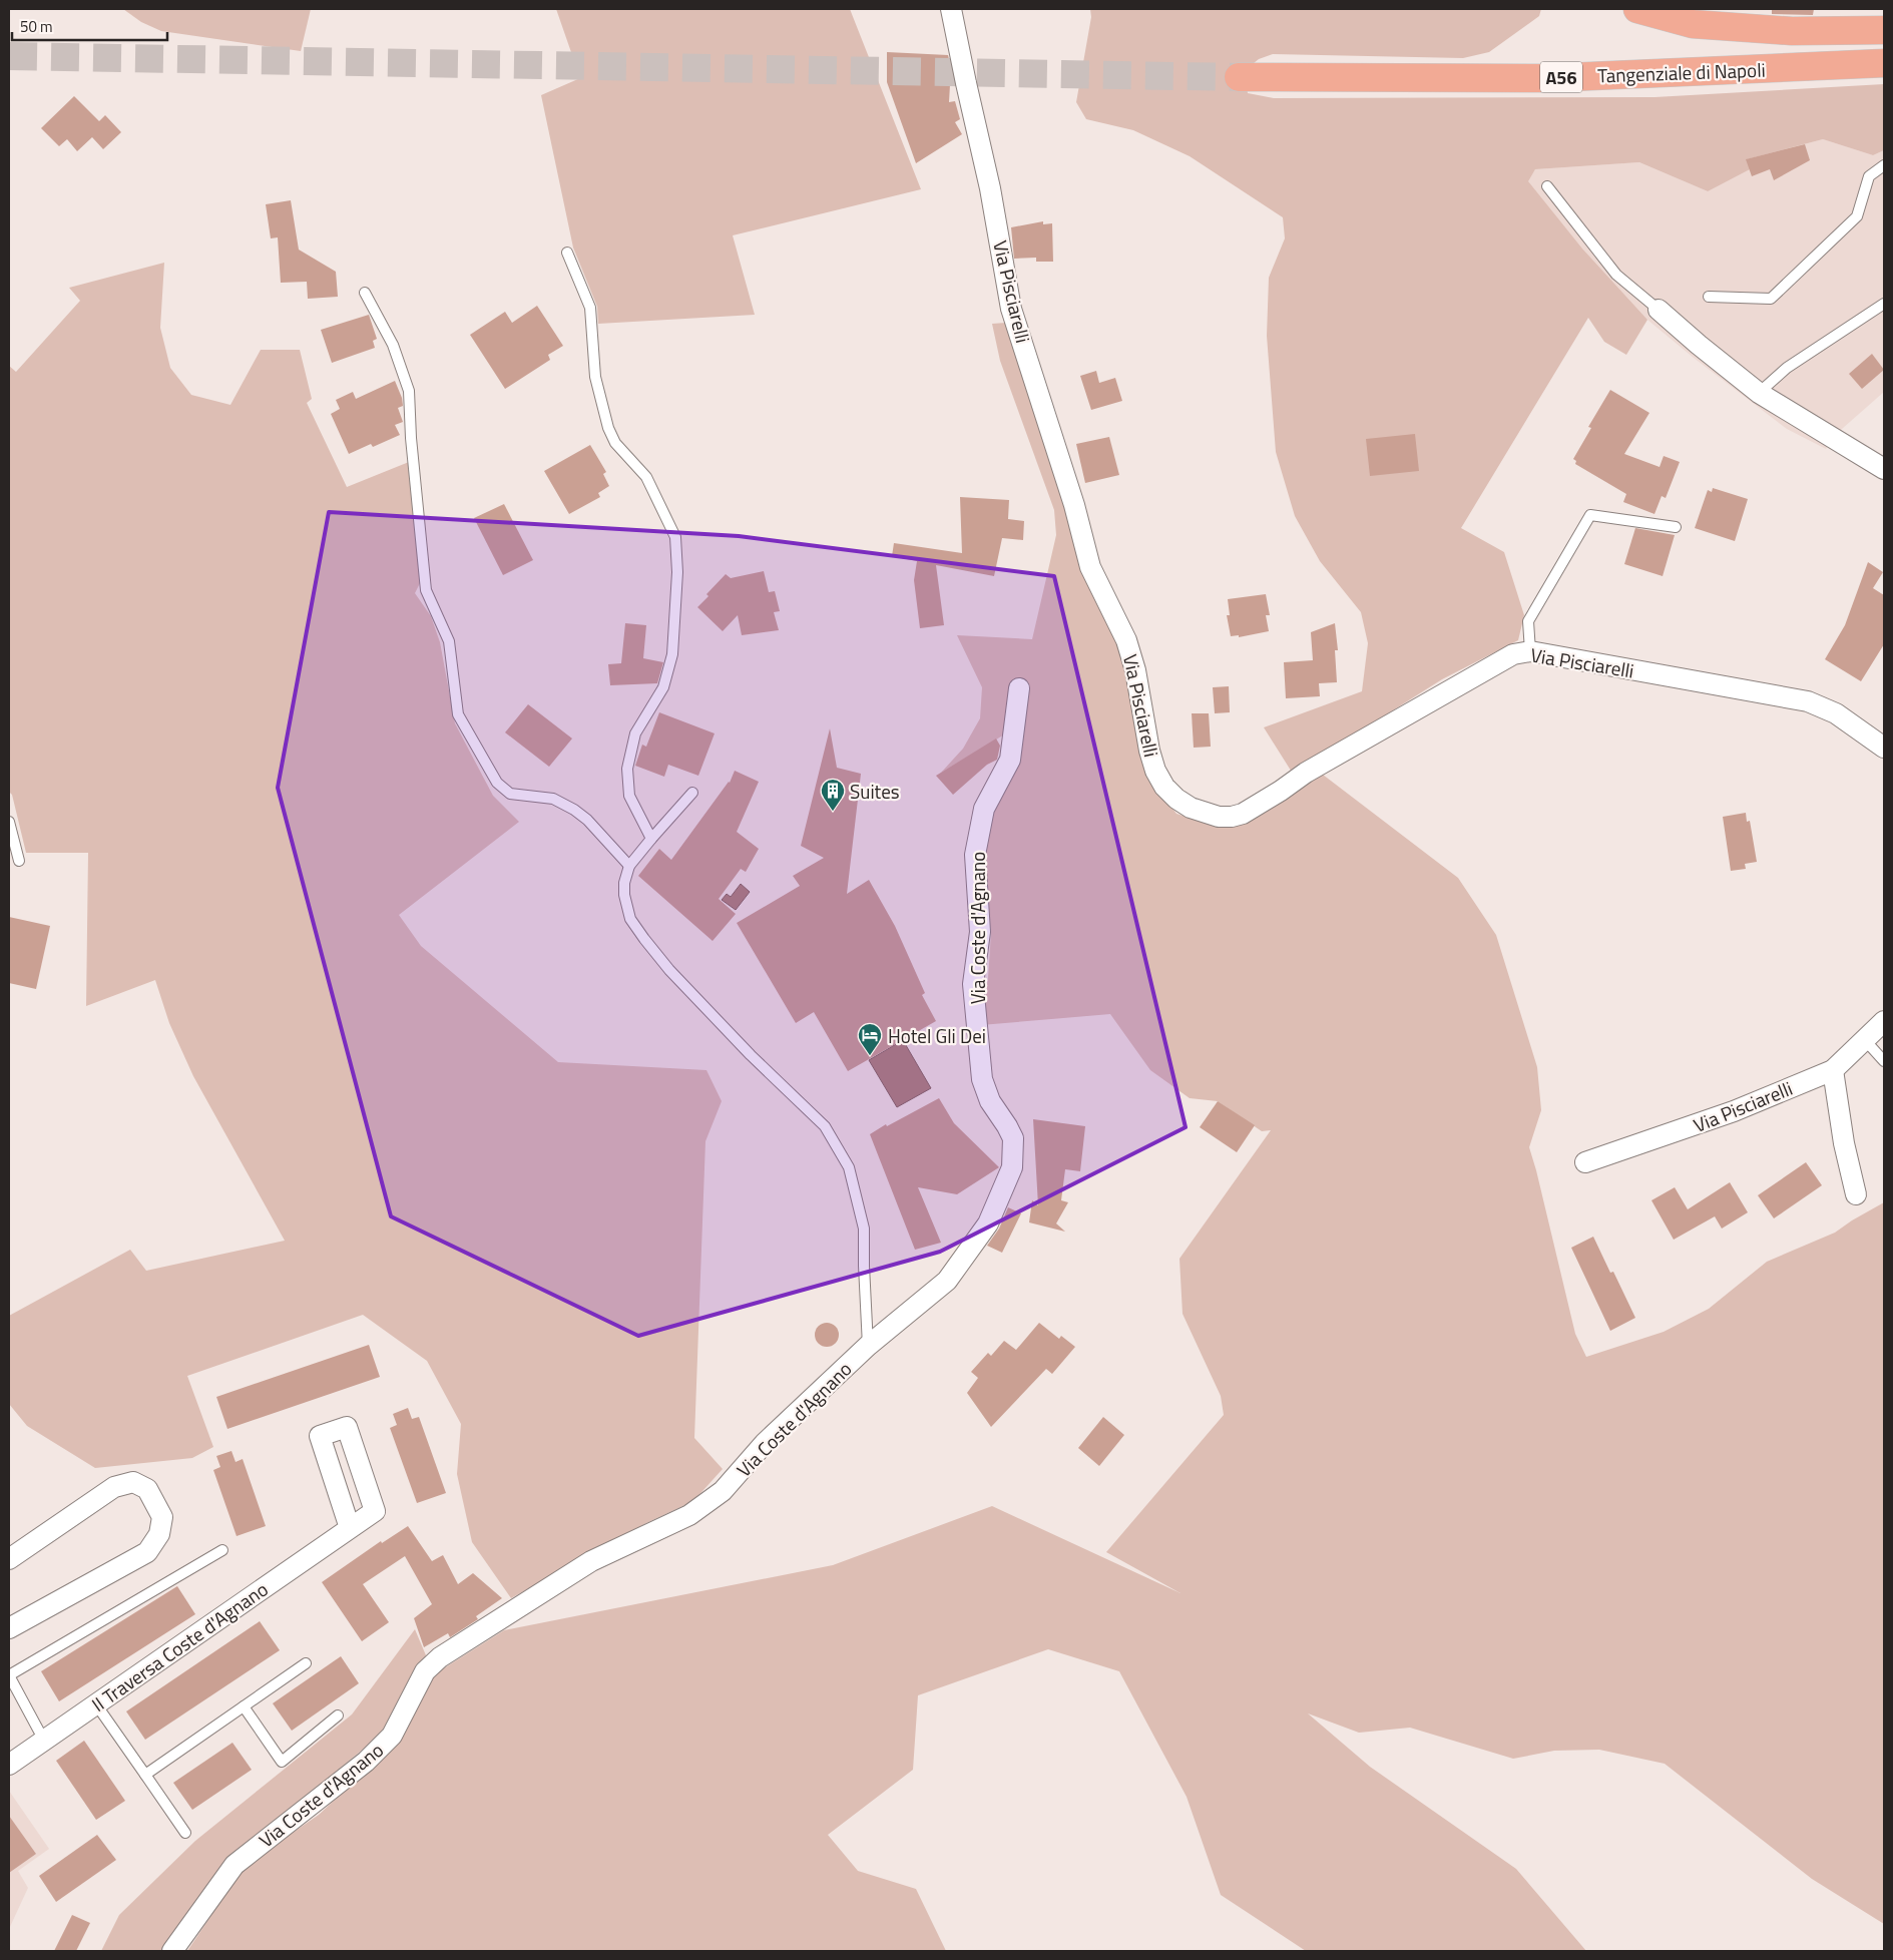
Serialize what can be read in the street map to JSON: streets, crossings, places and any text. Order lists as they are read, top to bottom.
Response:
{
  "streets": {
    "highway": ["Tangenziale di Napoli", "A56"],
    "street": ["Via Pisciarelli", "Via Coste d'Agnano", "II Traversa Coste d'Agnano"]
  },
  "places": {
    "building": ["Suites"],
    "hotel": ["Hotel Gli Dei"]
  },
  "scale_bar": "50 m"
}
